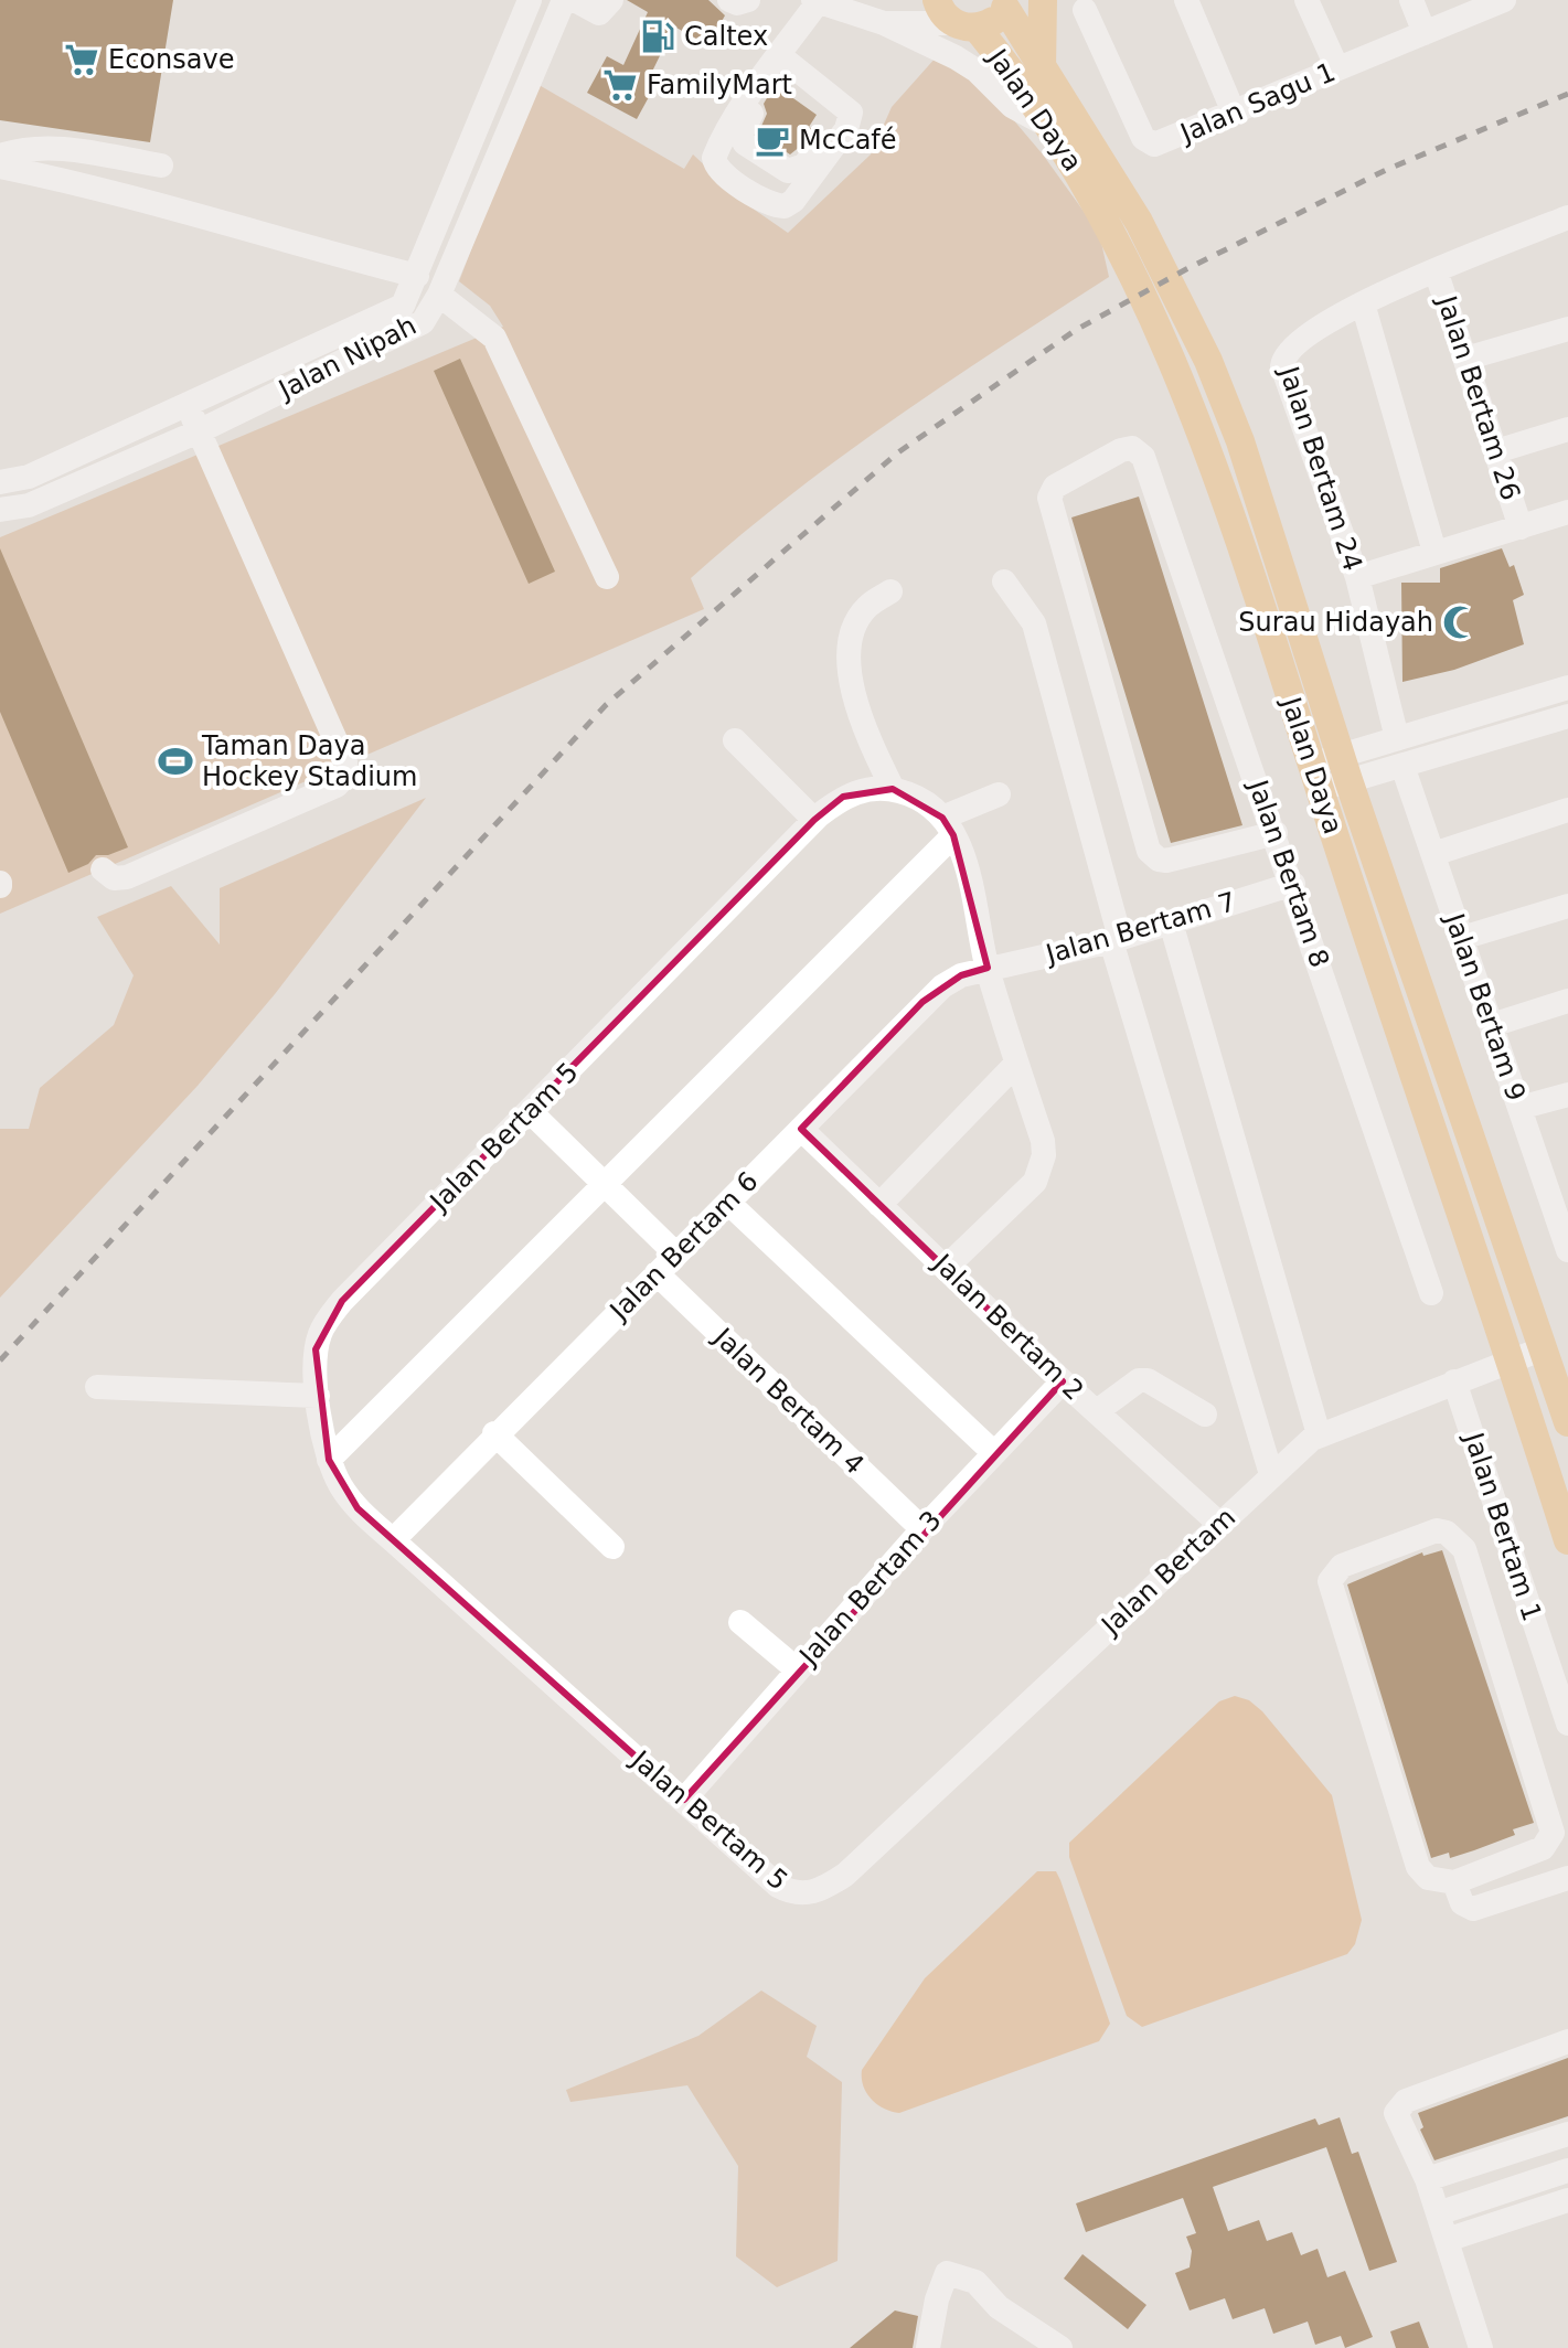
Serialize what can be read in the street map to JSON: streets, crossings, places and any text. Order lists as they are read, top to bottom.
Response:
{
  "streets": {
    "main road": ["Jalan Daya"],
    "street": [
      "Jalan Sagu 1",
      "Jalan Nipah",
      "Jalan Bertam 26",
      "Jalan Bertam 24",
      "Jalan Bertam 8",
      "Jalan Bertam 7",
      "Jalan Bertam 9",
      "Jalan Bertam 5",
      "Jalan Bertam 6",
      "Jalan Bertam 2",
      "Jalan Bertam 4",
      "Jalan Bertam 1",
      "Jalan Bertam",
      "Jalan Bertam 3"
    ]
  },
  "crossings": [
    ["Jalan Daya", "Jalan Bertam"],
    ["Jalan Bertam 26", "Jalan Bertam 24"],
    ["Jalan Bertam 8", "Jalan Bertam 7"],
    ["Jalan Bertam 7", "Jalan Bertam 6"],
    ["Jalan Bertam 5", "Jalan Bertam 6"],
    ["Jalan Bertam 5", "Jalan Bertam"],
    ["Jalan Bertam 5", "Jalan Bertam 3"],
    ["Jalan Bertam 6", "Jalan Bertam 2"],
    ["Jalan Bertam 6", "Jalan Bertam 4"],
    ["Jalan Bertam 2", "Jalan Bertam"],
    ["Jalan Bertam 2", "Jalan Bertam 3"],
    ["Jalan Bertam 4", "Jalan Bertam 3"],
    ["Jalan Bertam 1", "Jalan Bertam"]
  ],
  "places": {
    "fuel station": ["Caltex"],
    "supermarket": ["Econsave", "FamilyMart"],
    "cafe": ["McCafé"],
    "mosque": ["Surau Hidayah"],
    "sports": ["Taman Daya Hockey Stadium"]
  }
}
